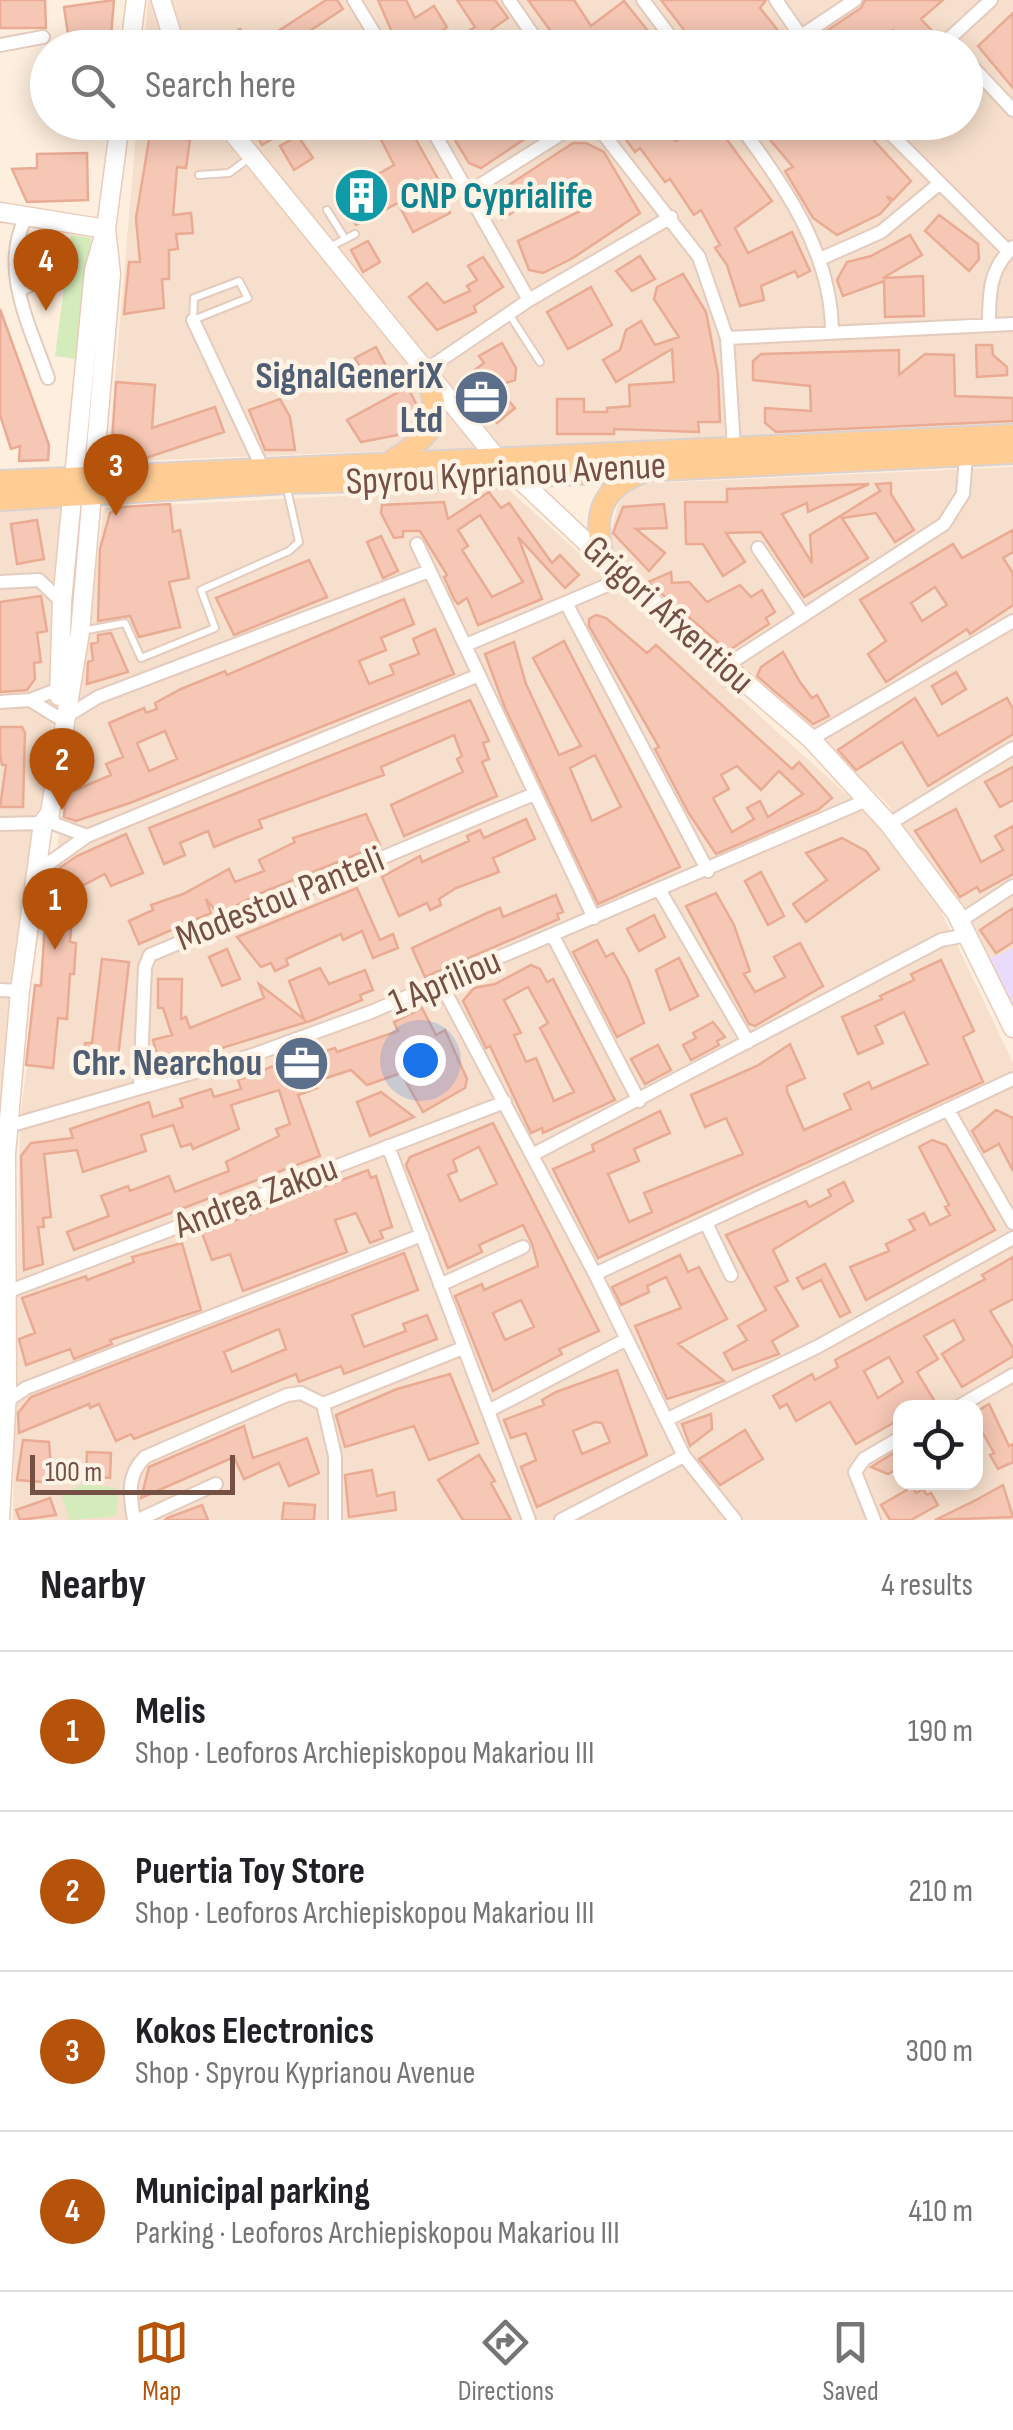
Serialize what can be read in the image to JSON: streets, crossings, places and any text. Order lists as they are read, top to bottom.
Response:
{
  "streets": {
    "main road": ["Spyrou Kyprianou Avenue", "Grigori Afxentiou"],
    "street": ["Modestou Panteli", "1 Apriliou", "Andrea Zakou"]
  },
  "crossings": [
    ["Spyrou Kyprianou Avenue", "Grigori Afxentiou"],
    ["Grigori Afxentiou", "1 Apriliou"],
    ["Modestou Panteli", "1 Apriliou"]
  ],
  "places": {
    "building": ["CNP Cyprialife"],
    "office": ["SignalGeneriX Ltd", "Chr. Nearchou"]
  },
  "scale_bar": "100 m",
  "page": {
    "search": "Search here",
    "pins": [
      "4",
      "3",
      "2",
      "1"
    ],
    "scale": "100 m",
    "heading": ["Nearby", "4 results"],
    "list": [
      {
        "mark": "1",
        "name": "Melis",
        "note": "Shop · Leoforos Archiepiskopou Makariou III",
        "value": "190 m"
      },
      {
        "mark": "2",
        "name": "Puertia Toy Store",
        "note": "Shop · Leoforos Archiepiskopou Makariou III",
        "value": "210 m"
      },
      {
        "mark": "3",
        "name": "Kokos Electronics",
        "note": "Shop · Spyrou Kyprianou Avenue",
        "value": "300 m"
      },
      {
        "mark": "4",
        "name": "Municipal parking",
        "note": "Parking · Leoforos Archiepiskopou Makariou III",
        "value": "410 m"
      }
    ],
    "nav": ["Map", "Directions", "Saved"]
  }
}
